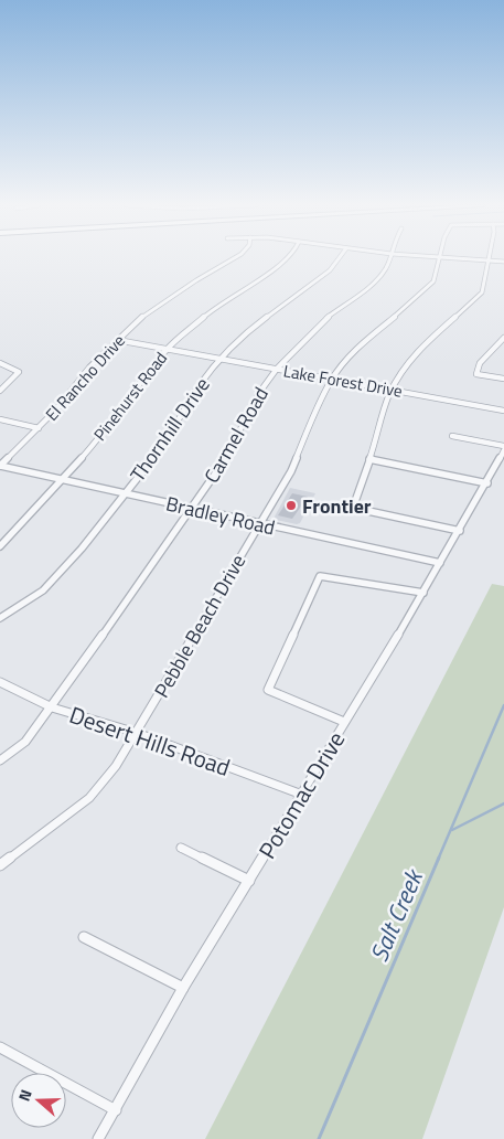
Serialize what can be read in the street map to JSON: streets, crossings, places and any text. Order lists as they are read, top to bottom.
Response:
{
  "streets": {
    "street": [
      "El Rancho Drive",
      "Lake Forest Drive",
      "Pinehurst Road",
      "Thornhill Drive",
      "Carmel Road",
      "Bradley Road",
      "Pebble Beach Drive",
      "Desert Hills Road",
      "Potomac Drive"
    ]
  },
  "crossings": [
    ["El Rancho Drive", "Lake Forest Drive"],
    ["El Rancho Drive", "Bradley Road"],
    ["Lake Forest Drive", "Pinehurst Road"],
    ["Lake Forest Drive", "Thornhill Drive"],
    ["Lake Forest Drive", "Carmel Road"],
    ["Lake Forest Drive", "Pebble Beach Drive"],
    ["Pinehurst Road", "Bradley Road"],
    ["Thornhill Drive", "Bradley Road"],
    ["Carmel Road", "Bradley Road"],
    ["Carmel Road", "Desert Hills Road"],
    ["Bradley Road", "Pebble Beach Drive"],
    ["Bradley Road", "Potomac Drive"],
    ["Pebble Beach Drive", "Desert Hills Road"],
    ["Desert Hills Road", "Potomac Drive"]
  ],
  "water": ["Salt Creek"],
  "places": ["Frontier"],
  "north": "left"
}
